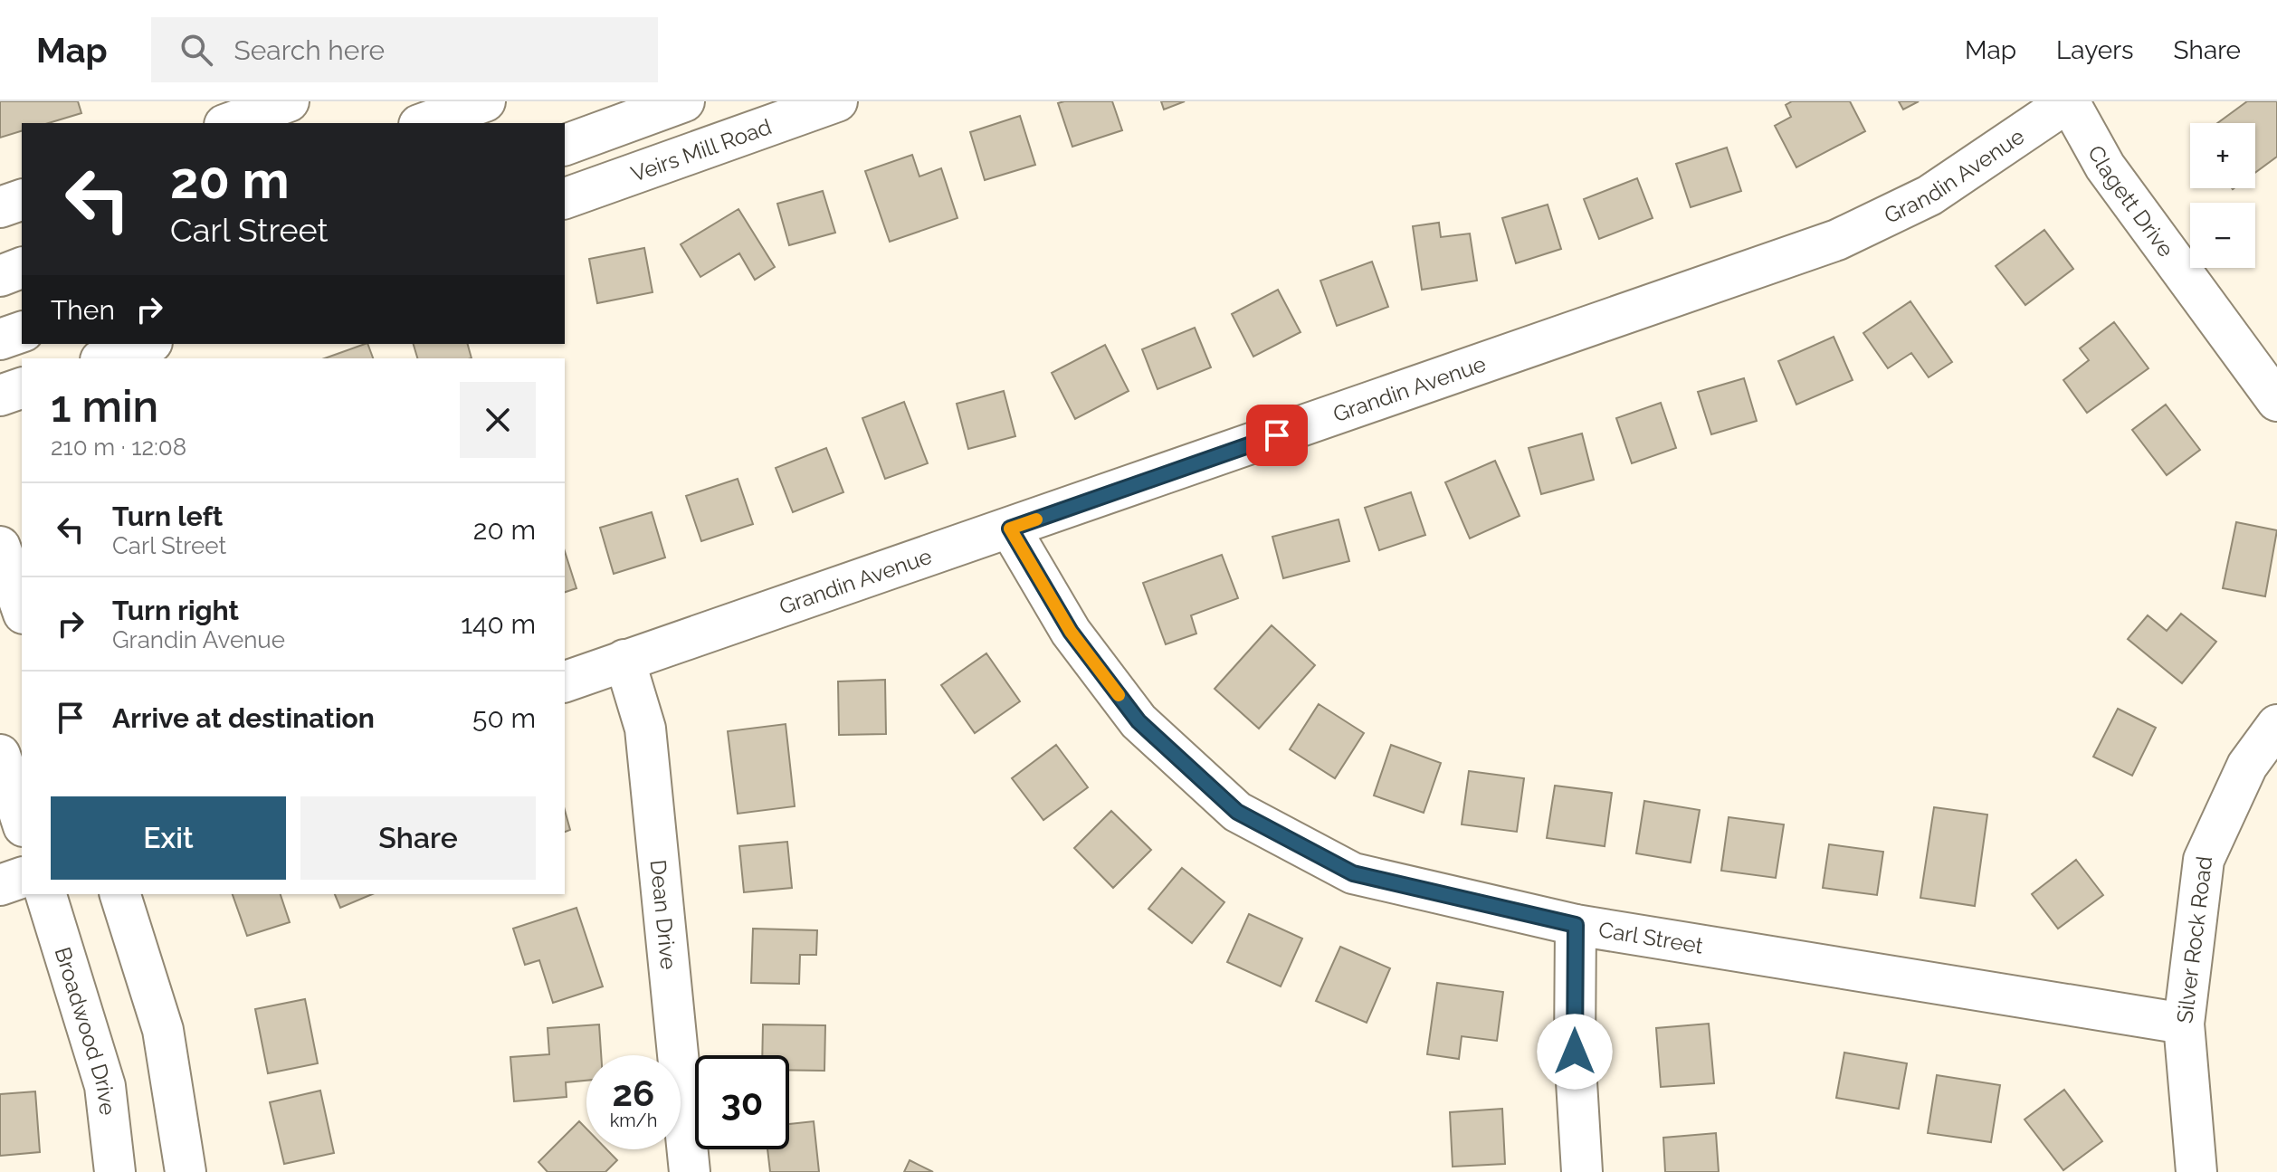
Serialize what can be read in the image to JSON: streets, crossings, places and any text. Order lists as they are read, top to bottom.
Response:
{
  "streets": {
    "street": [
      "Veirs Mill Road",
      "Grandin Avenue",
      "Clagett Drive",
      "Dean Drive",
      "Carl Street",
      "Silver Rock Road",
      "Broadwood Drive"
    ]
  },
  "crossings": [
    ["Grandin Avenue", "Clagett Drive"],
    ["Grandin Avenue", "Dean Drive"],
    ["Grandin Avenue", "Carl Street"],
    ["Carl Street", "Silver Rock Road"]
  ],
  "page": {
    "header": "Map",
    "search": "Search here",
    "nav": ["Map", "Layers", "Share"],
    "map_buttons": ["+", "−"],
    "turn": ["20 m", "Carl Street"],
    "then": "Then",
    "heading": ["1 min", "210 m · 12:08"],
    "list": [
      {
        "name": "Turn left",
        "note": "Carl Street",
        "value": "20 m"
      },
      {
        "name": "Turn right",
        "note": "Grandin Avenue",
        "value": "140 m"
      },
      {
        "name": "Arrive at destination",
        "value": "50 m"
      }
    ],
    "buttons": ["Exit", "Share"],
    "speed": "26 km/h",
    "limit": "30"
  }
}
